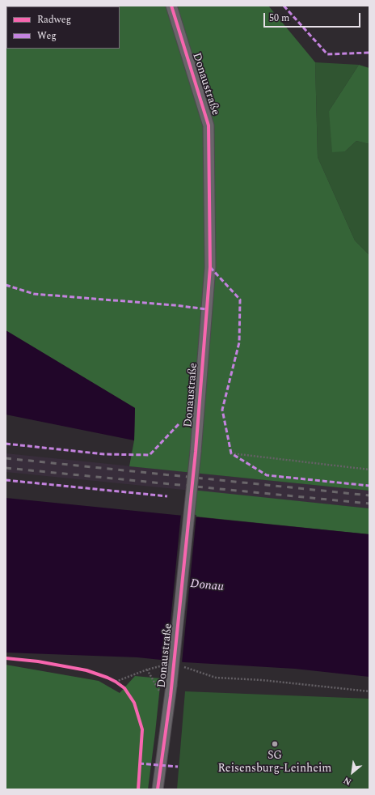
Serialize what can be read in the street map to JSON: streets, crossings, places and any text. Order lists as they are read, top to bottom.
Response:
{
  "streets": {
    "street": ["Donaustraße"]
  },
  "water": ["Donau"],
  "places": ["SG Reisensburg-Leinheim"],
  "legend": ["Radweg", "Weg"],
  "scale_bar": "50 m",
  "north": "bottom left"
}
